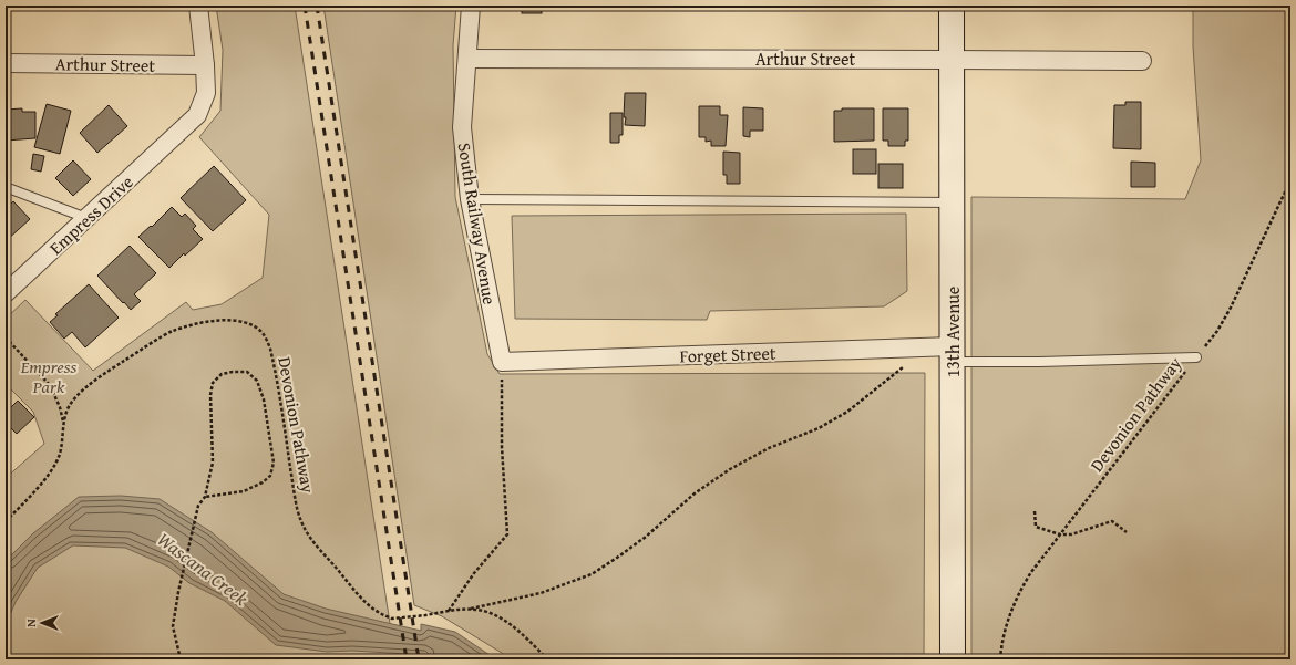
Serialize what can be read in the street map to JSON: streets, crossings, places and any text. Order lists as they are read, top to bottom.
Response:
{
  "streets": {
    "street": [
      "Arthur Street",
      "Empress Drive",
      "South Railway Avenue",
      "13th Avenue",
      "Forget Street"
    ],
    "path": ["Devonion Pathway"]
  },
  "crossings": [
    ["Arthur Street", "Empress Drive"],
    ["Arthur Street", "South Railway Avenue"],
    ["Arthur Street", "13th Avenue"],
    ["South Railway Avenue", "Forget Street"],
    ["13th Avenue", "Forget Street"]
  ],
  "water": ["Wascana Creek"],
  "parks": ["Empress Park"],
  "north": "left"
}
